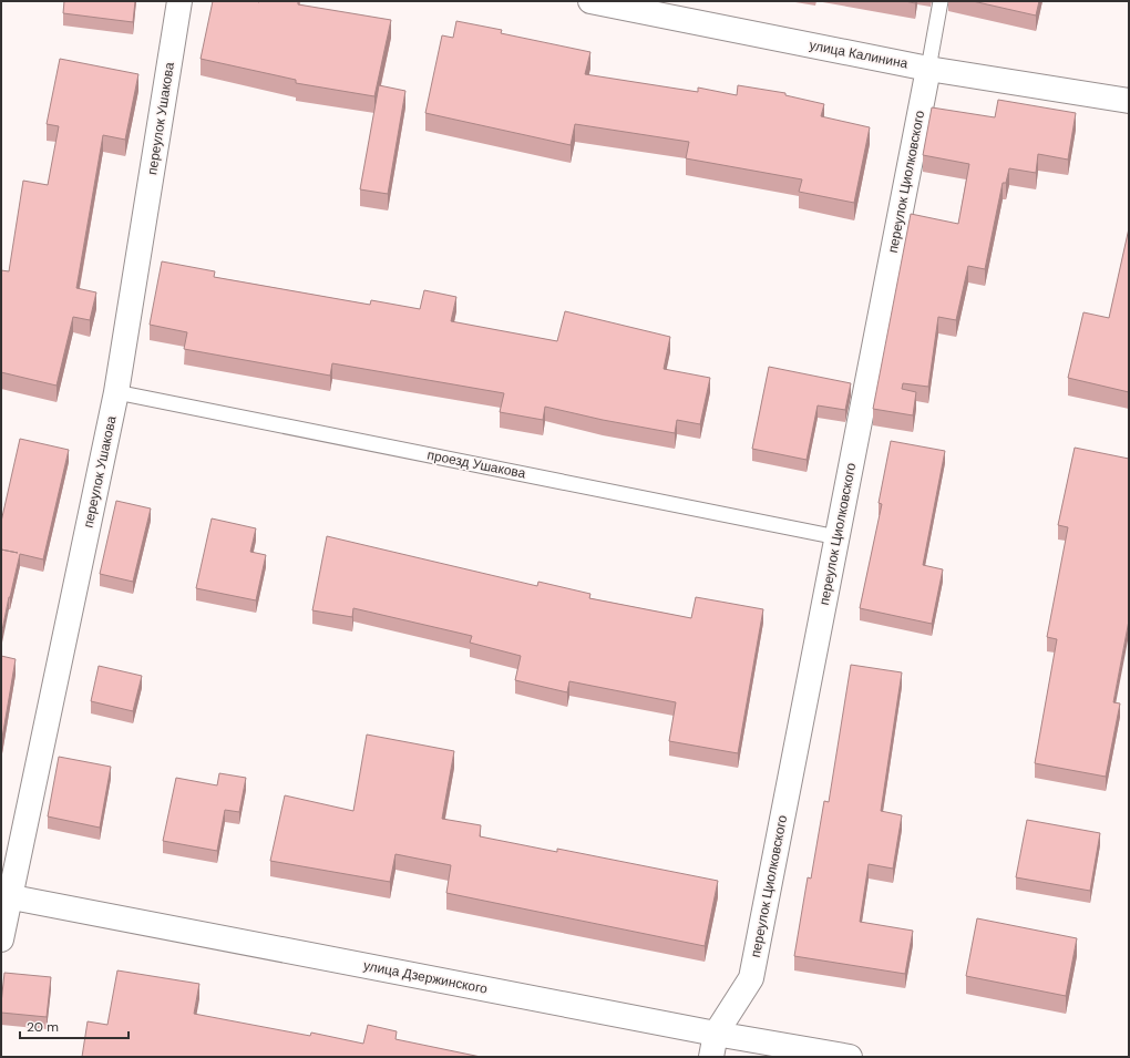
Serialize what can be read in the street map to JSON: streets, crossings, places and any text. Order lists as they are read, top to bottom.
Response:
{
  "streets": {
    "street": [
      "улица Калинина",
      "переулок Ушакова",
      "переулок Циолковского",
      "улица Дзержинского"
    ],
    "lane": ["проезд Ушакова"]
  },
  "crossings": [
    ["улица Калинина", "переулок Циолковского"],
    ["переулок Ушакова", "проезд Ушакова"],
    ["переулок Ушакова", "улица Дзержинского"],
    ["переулок Циолковского", "проезд Ушакова"],
    ["переулок Циолковского", "улица Дзержинского"]
  ],
  "scale_bar": "20 m"
}
